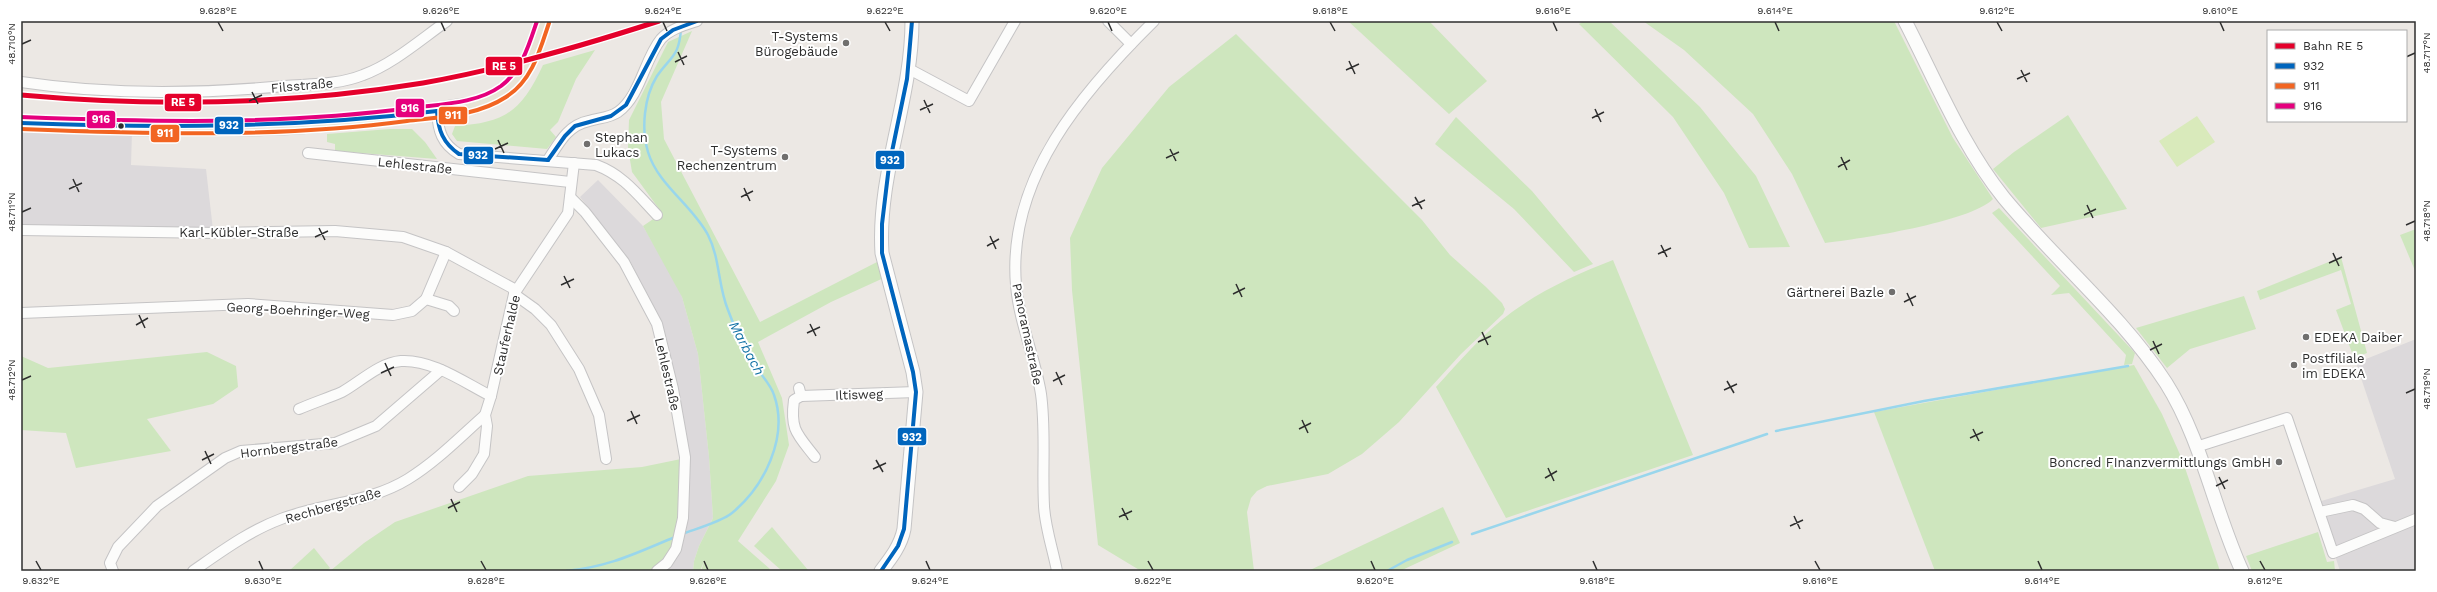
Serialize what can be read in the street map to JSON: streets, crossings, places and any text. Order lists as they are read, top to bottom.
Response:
{
  "streets": {
    "street": [
      "Filsstraße",
      "Lehlestraße",
      "Karl-Kübler-Straße",
      "Georg-Boehringer-Weg",
      "Panoramastraße",
      "Stauferhalde",
      "Iltisweg",
      "Hornbergstraße",
      "Rechbergstraße"
    ]
  },
  "crossings": [
    ["Lehlestraße", "Stauferhalde"],
    ["Karl-Kübler-Straße", "Georg-Boehringer-Weg"],
    ["Karl-Kübler-Straße", "Stauferhalde"],
    ["Stauferhalde", "Rechbergstraße"]
  ],
  "water": ["Marbach"],
  "places": [
    "T-Systems Bürogebäude",
    "Stephan Lukacs",
    "T-Systems Rechenzentrum",
    "Gärtnerei Bazle",
    "EDEKA Daiber",
    "Postfiliale im EDEKA",
    "Boncred FInanzvermittlungs GmbH"
  ],
  "lines": ["transit line 932", "transit line 916", "transit line 911"],
  "legend": [
    "Bahn RE 5",
    "932",
    "911",
    "916"
  ],
  "coordinates": [
    "9.628°E",
    "9.626°E",
    "9.624°E",
    "9.622°E",
    "9.620°E",
    "9.618°E",
    "9.616°E",
    "9.614°E",
    "9.612°E",
    "9.610°E",
    "48.710°N",
    "48.717°N",
    "48.711°N",
    "48.718°N",
    "48.712°N",
    "48.719°N",
    "9.632°E",
    "9.630°E"
  ]
}
